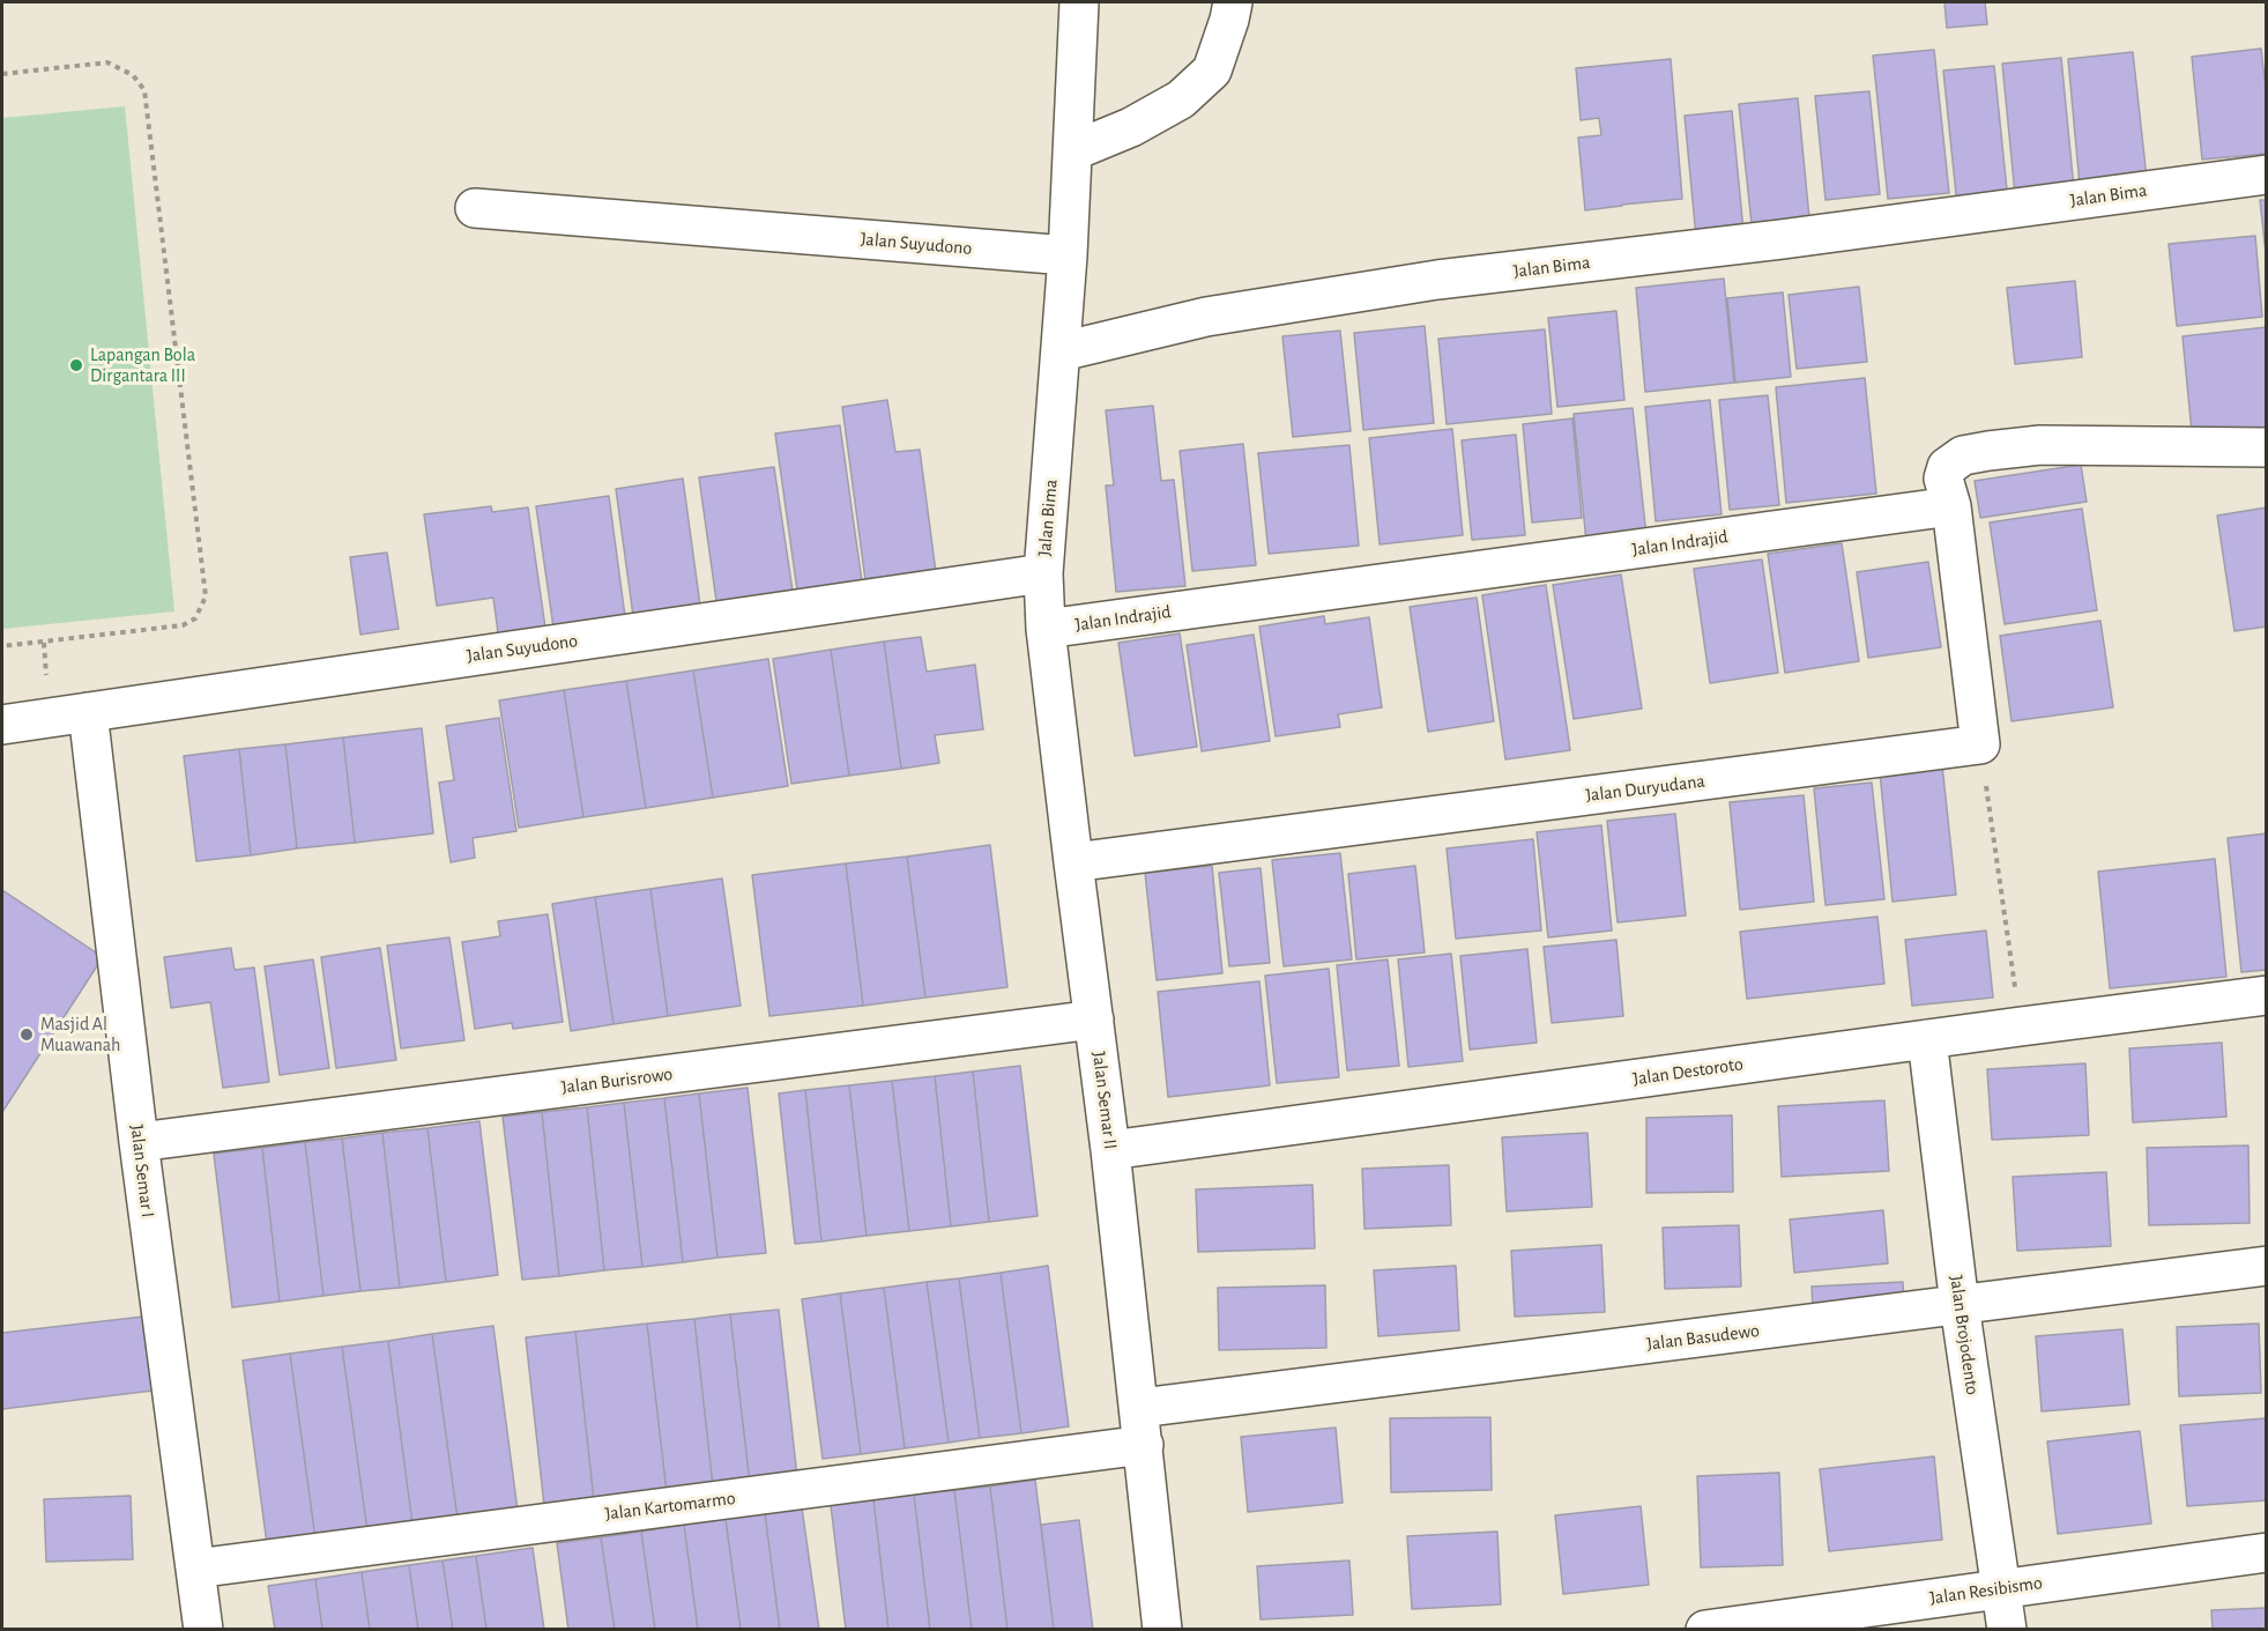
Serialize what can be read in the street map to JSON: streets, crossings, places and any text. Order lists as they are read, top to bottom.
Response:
{
  "streets": {
    "street": [
      "Jalan Bima",
      "Jalan Suyudono",
      "Jalan Indrajid",
      "Jalan Duryudana",
      "Jalan Destoroto",
      "Jalan Burisrowo",
      "Jalan Semar II",
      "Jalan Semar I",
      "Jalan Brojodento",
      "Jalan Basudewo",
      "Jalan Kartomarmo",
      "Jalan Resibismo"
    ]
  },
  "crossings": [
    ["Jalan Bima", "Jalan Suyudono"],
    ["Jalan Bima", "Jalan Semar II"],
    ["Jalan Suyudono", "Jalan Semar II"],
    ["Jalan Suyudono", "Jalan Semar I"],
    ["Jalan Indrajid", "Jalan Semar II"],
    ["Jalan Duryudana", "Jalan Semar II"],
    ["Jalan Destoroto", "Jalan Semar II"],
    ["Jalan Destoroto", "Jalan Brojodento"],
    ["Jalan Burisrowo", "Jalan Semar II"],
    ["Jalan Burisrowo", "Jalan Semar I"],
    ["Jalan Semar II", "Jalan Basudewo"],
    ["Jalan Semar II", "Jalan Kartomarmo"],
    ["Jalan Semar I", "Jalan Kartomarmo"],
    ["Jalan Brojodento", "Jalan Basudewo"],
    ["Jalan Brojodento", "Jalan Resibismo"],
    ["Jalan Basudewo", "Jalan Kartomarmo"]
  ],
  "places": ["Lapangan Bola Dirgantara III", "Masjid Al Muawanah"]
}
